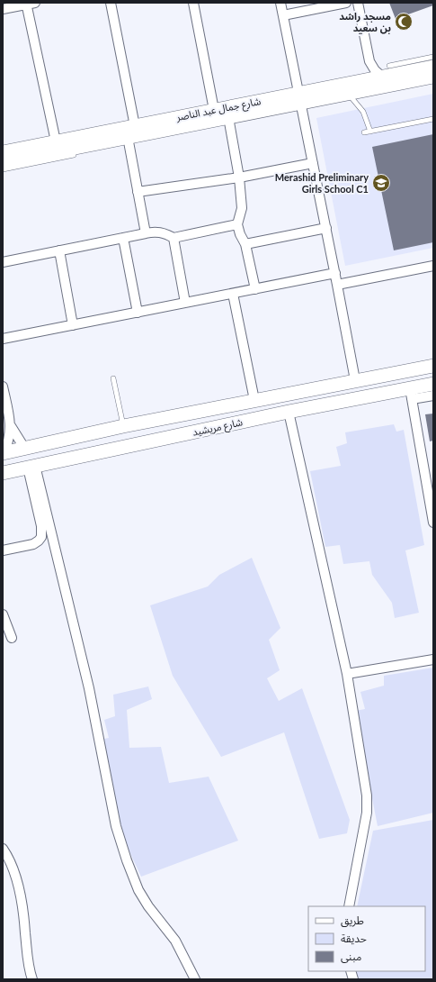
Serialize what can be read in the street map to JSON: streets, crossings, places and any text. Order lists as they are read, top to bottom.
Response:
{
  "streets": {
    "street": ["شارع جمال عبد الناصر", "شارع مريشيد"]
  },
  "places": {
    "mosque": ["مسجد راشد بن سعيد"],
    "school or university": ["Merashid Preliminary Girls School C1"]
  },
  "legend": ["طريق", "حديقة", "مبنى"]
}
